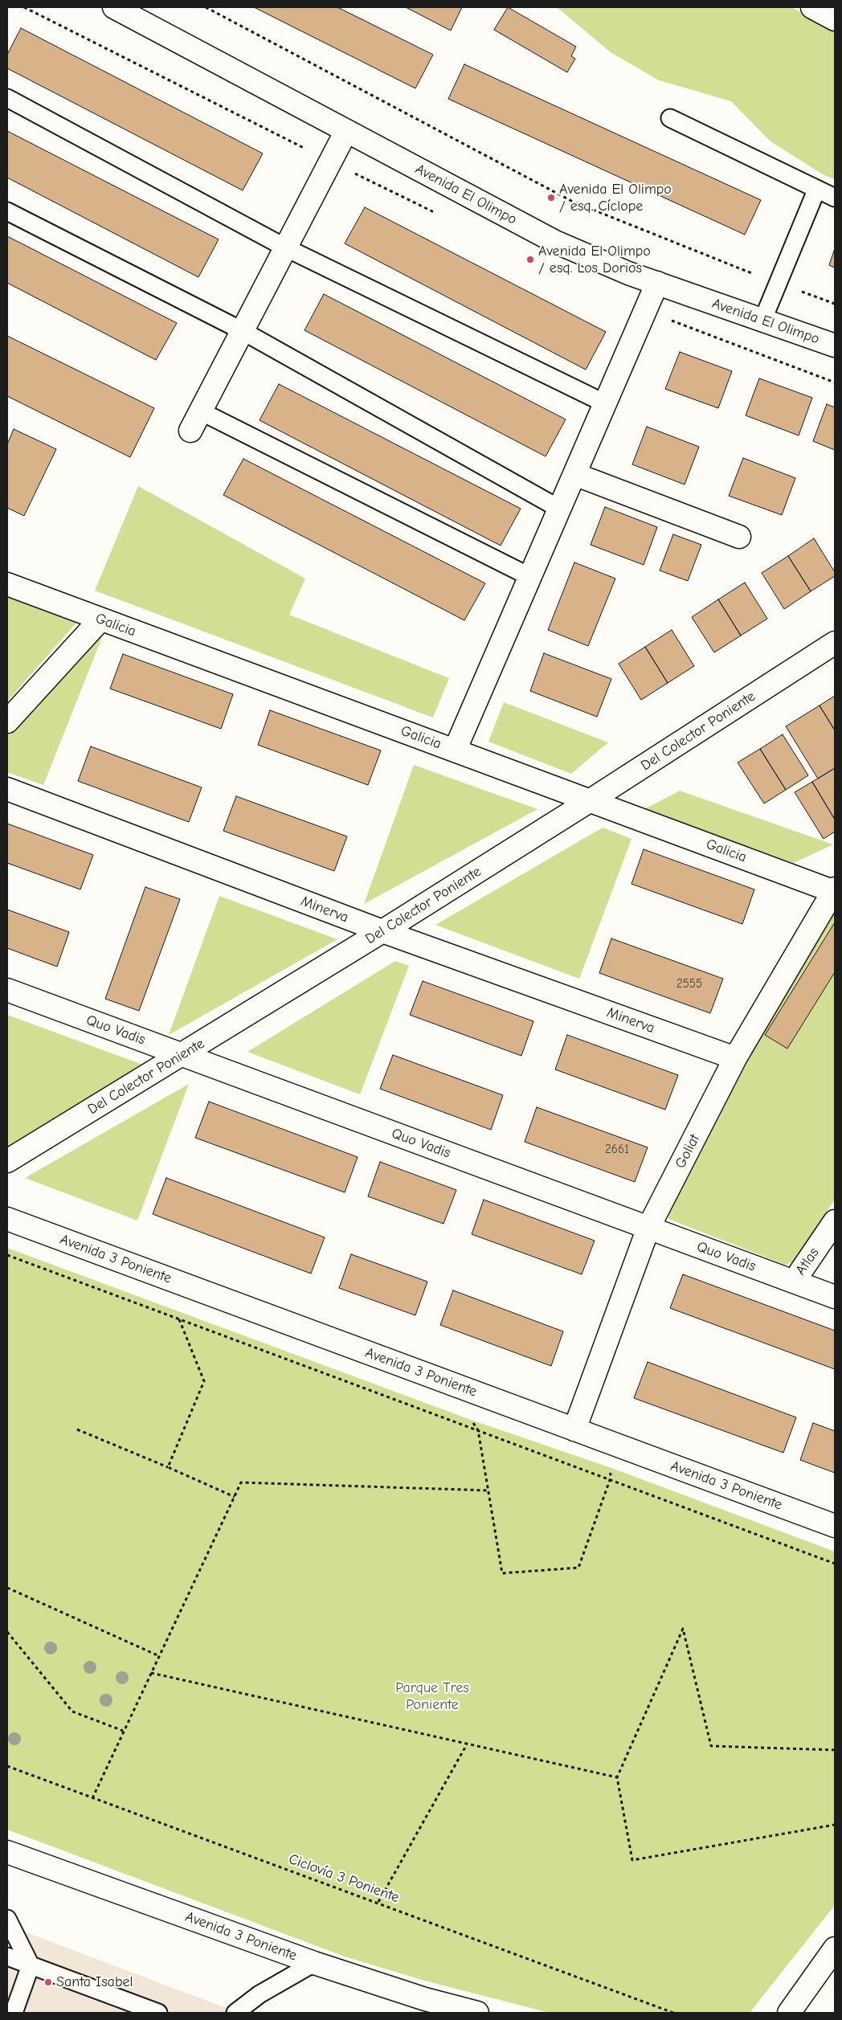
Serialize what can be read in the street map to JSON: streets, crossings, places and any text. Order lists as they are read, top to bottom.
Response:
{
  "streets": {
    "street": [
      "Avenida El Olimpo",
      "Galicia",
      "Del Colector Poniente",
      "Minerva",
      "Quo Vadis",
      "Goliat",
      "Avenida 3 Poniente",
      "Atlas"
    ],
    "path": ["Ciclovía 3 Poniente"]
  },
  "crossings": [
    ["Galicia", "Del Colector Poniente"],
    ["Galicia", "Goliat"],
    ["Del Colector Poniente", "Minerva"],
    ["Del Colector Poniente", "Quo Vadis"],
    ["Minerva", "Goliat"],
    ["Quo Vadis", "Goliat"],
    ["Quo Vadis", "Atlas"],
    ["Goliat", "Avenida 3 Poniente"]
  ],
  "parks": ["Parque Tres Poniente"],
  "places": ["Avenida El Olimpo / esq. Cíclope", "Avenida El Olimpo / esq. Los Dorios", "Santa Isabel"],
  "house_numbers": ["2555", "2661"]
}
